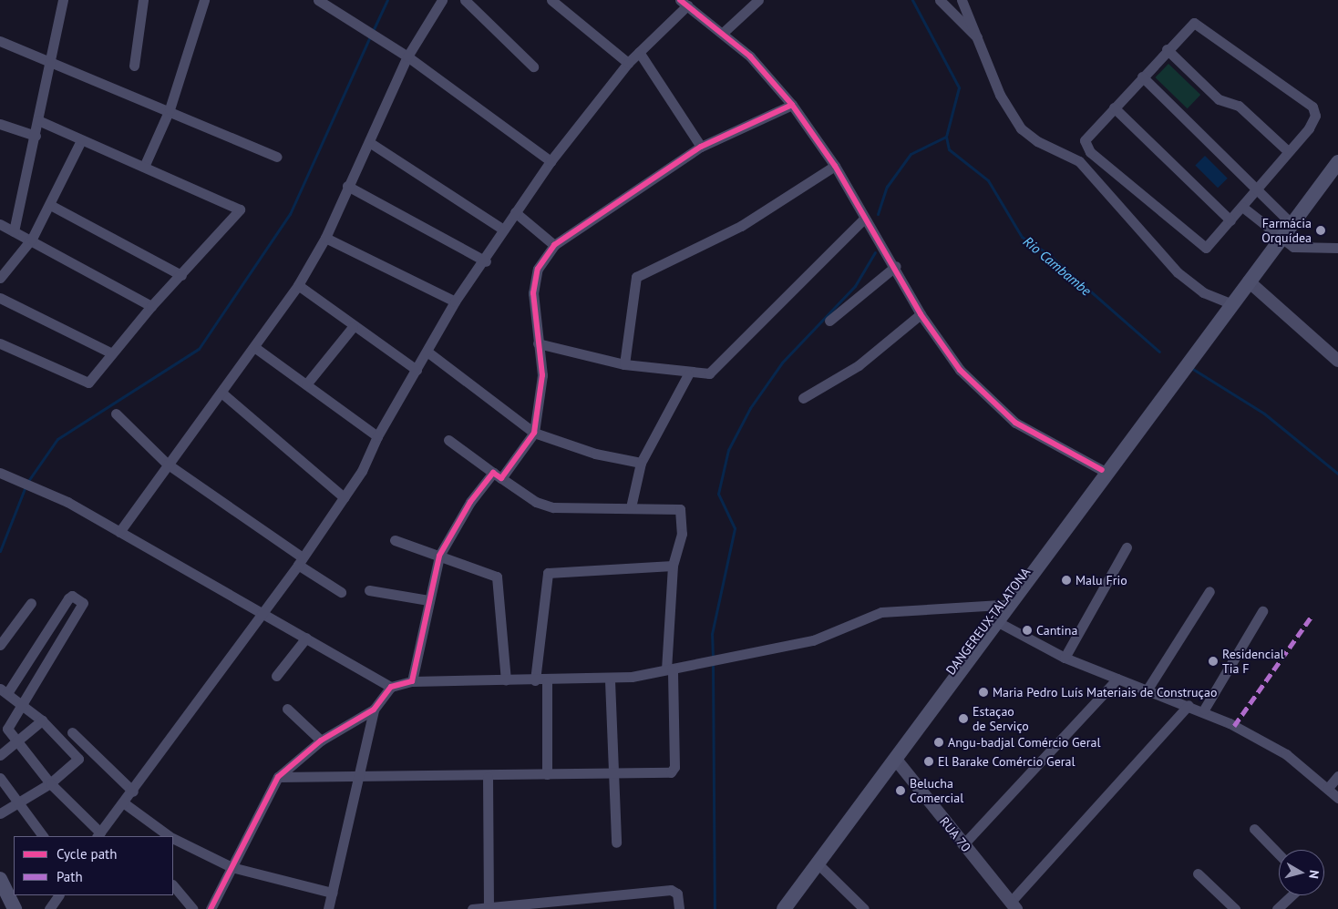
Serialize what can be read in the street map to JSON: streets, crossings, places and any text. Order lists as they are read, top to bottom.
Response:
{
  "streets": {
    "main road": ["DANGEREUX-TALATONA"],
    "street": ["RUA 70"]
  },
  "crossings": [
    ["DANGEREUX-TALATONA", "RUA 70"]
  ],
  "water": ["Rio Cambambe"],
  "places": [
    "Farmácia Orquídea",
    "Malu Frio",
    "Cantina",
    "Residencial Tia F",
    "Maria Pedro Luís Materiais de Construçao",
    "Estaçao de Serviço",
    "Angu-badjal Comércio Geral",
    "El Barake Comércio Geral",
    "Belucha Comercial"
  ],
  "legend": ["Cycle path", "Path"],
  "north": "right"
}
